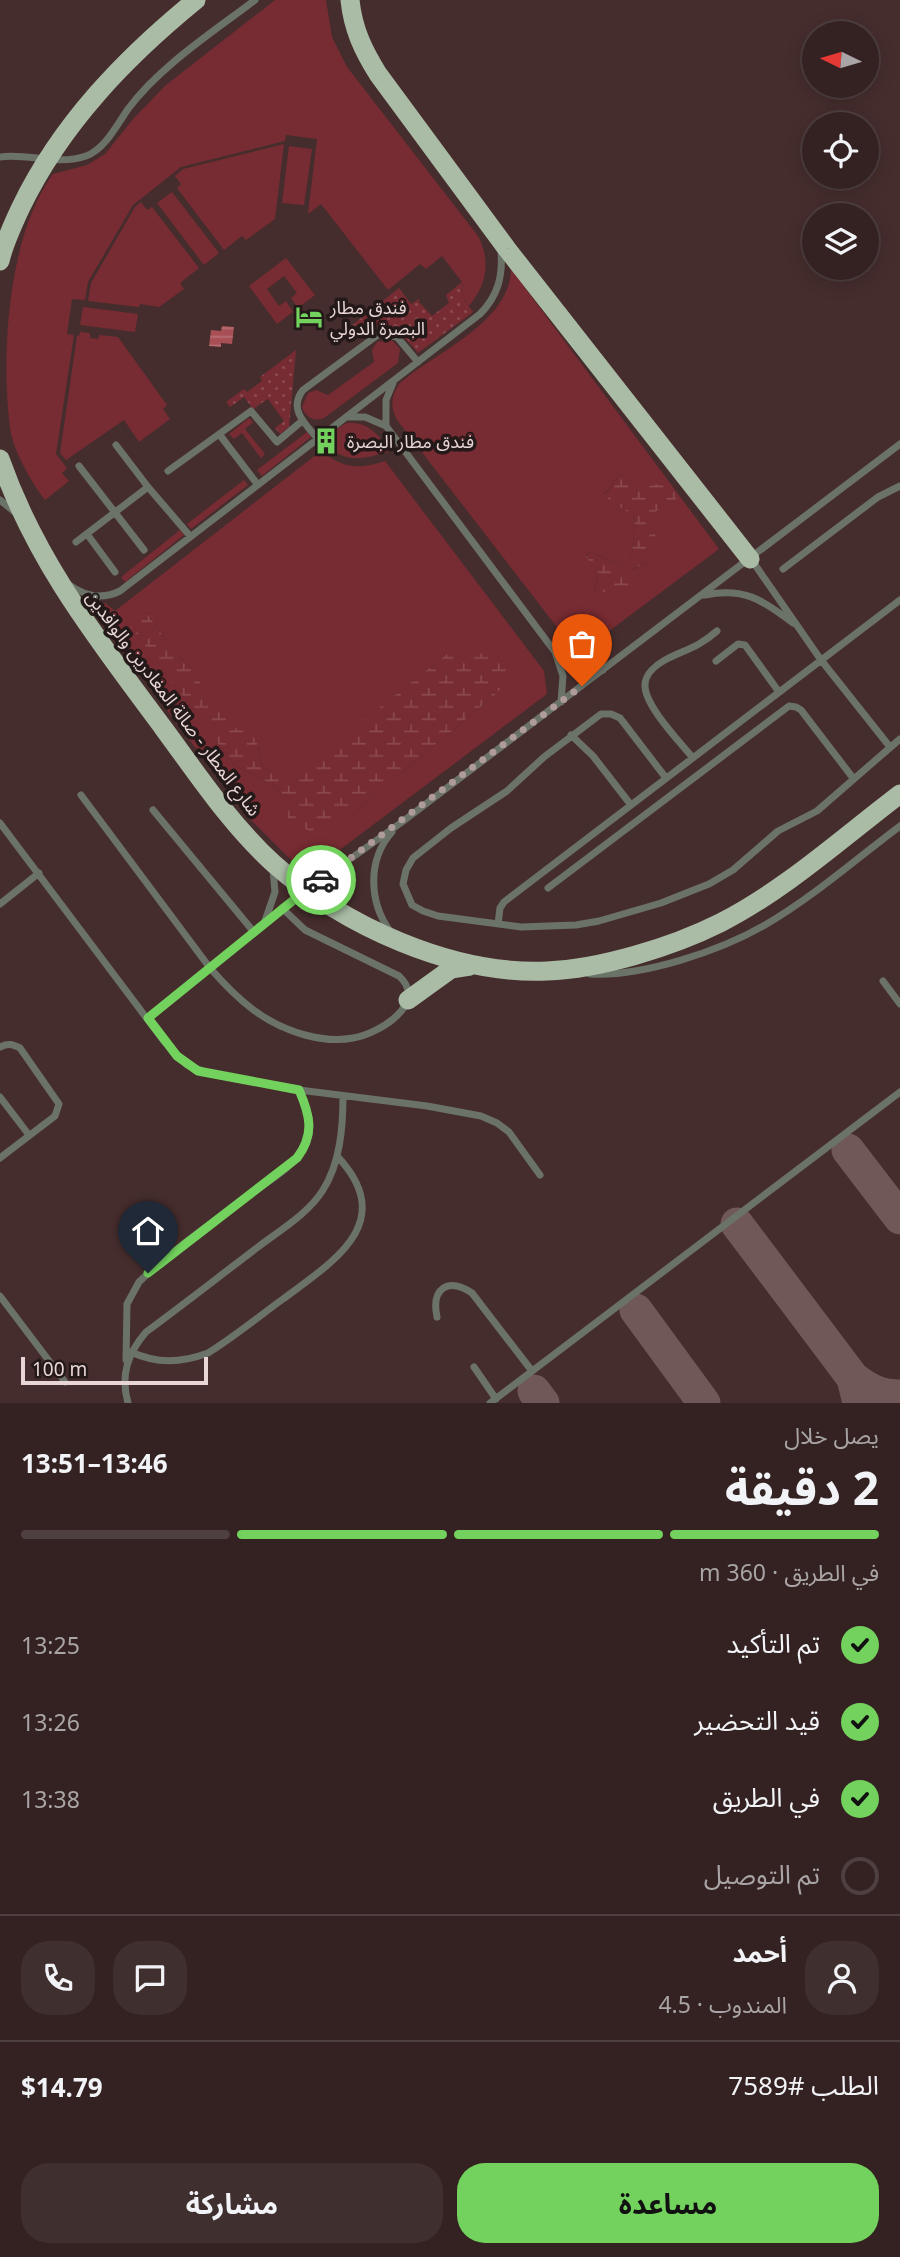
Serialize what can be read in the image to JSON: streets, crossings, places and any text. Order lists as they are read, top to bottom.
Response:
{
  "streets": {
    "highway": ["شارع المطار - صالة المغادرين والوافدين"]
  },
  "places": {
    "hotel": ["فندق مطار البصرة الدولي"],
    "building": ["فندق مطار البصرة"]
  },
  "scale_bar": "100 m",
  "north": "left",
  "page": {
    "scale": "100 m",
    "heading": ["2 دقيقة", "يصل خلال", "13:46–13:51"],
    "panel": [
      "أحمد",
      "المندوب · 4.5",
      "الطلب #7589",
      "$14.79"
    ],
    "bar": "في الطريق · 360 m",
    "list": [
      ["تم التأكيد", "13:25"],
      ["قيد التحضير", "13:26"],
      ["في الطريق", "13:38"],
      "تم التوصيل"
    ],
    "buttons": ["مساعدة", "مشاركة"]
  }
}
